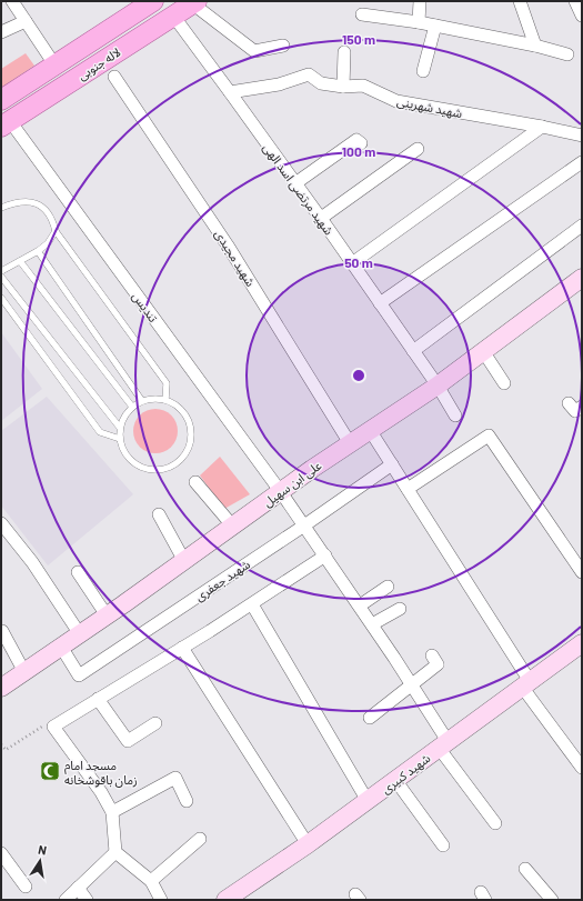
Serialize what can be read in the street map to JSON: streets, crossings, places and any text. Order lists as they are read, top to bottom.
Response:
{
  "streets": {
    "main road": ["لاله جنوبی"],
    "street": [
      "شهید شهرینی",
      "شهید مرتضی اسد الهی",
      "شهید مجیدی",
      "تندیس",
      "علی ابن سهیل",
      "شهید جعفری",
      "شهید کبیری"
    ]
  },
  "crossings": [
    ["لاله جنوبی", "شهید مرتضی اسد الهی"],
    ["لاله جنوبی", "تندیس"],
    ["شهید شهرینی", "شهید مرتضی اسد الهی"],
    ["شهید مرتضی اسد الهی", "علی ابن سهیل"],
    ["شهید مجیدی", "علی ابن سهیل"],
    ["تندیس", "علی ابن سهیل"],
    ["تندیس", "شهید جعفری"],
    ["تندیس", "شهید کبیری"],
    ["علی ابن سهیل", "شهید جعفری"]
  ],
  "places": {
    "mosque": ["مسجد امام زمان باقوشخانه"]
  },
  "north": "top",
  "rings": ["150 m", "100 m", "50 m"]
}
